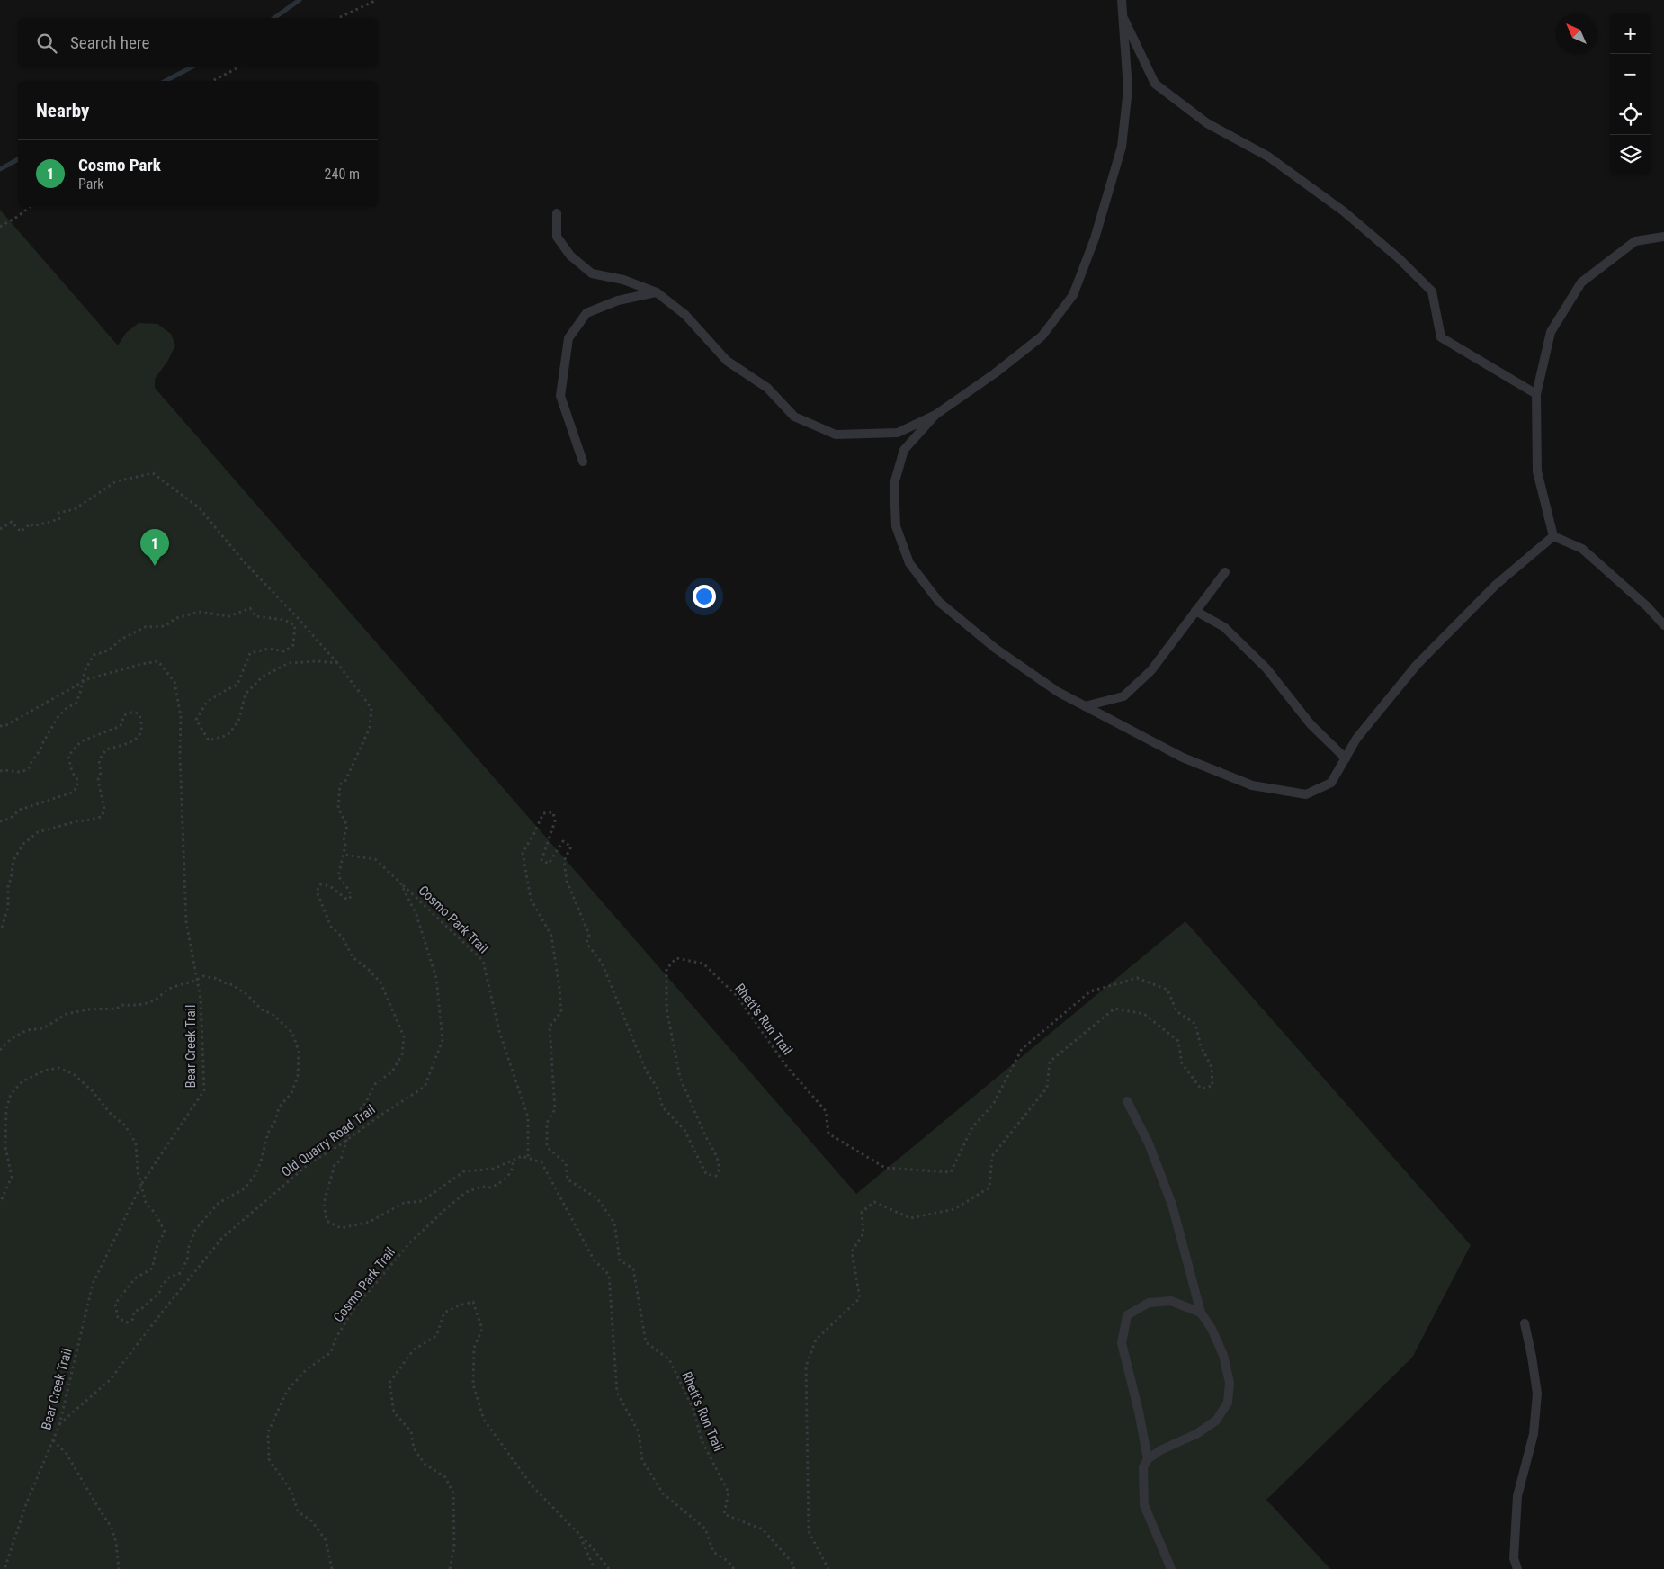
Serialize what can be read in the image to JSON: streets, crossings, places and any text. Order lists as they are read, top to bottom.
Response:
{
  "streets": {
    "path": [
      "Cosmo Park Trail",
      "Rhett's Run Trail",
      "Bear Creek Trail",
      "Old Quarry Road Trail"
    ]
  },
  "crossings": [
    ["Cosmo Park Trail", "Old Quarry Road Trail"],
    ["Bear Creek Trail", "Old Quarry Road Trail"]
  ],
  "north": "top left",
  "page": {
    "map_buttons": ["+", "−"],
    "search": "Search here",
    "heading": "Nearby",
    "list": [
      {
        "mark": "1",
        "name": "Cosmo Park",
        "note": "Park",
        "value": "240 m"
      }
    ],
    "pins": "1"
  }
}
